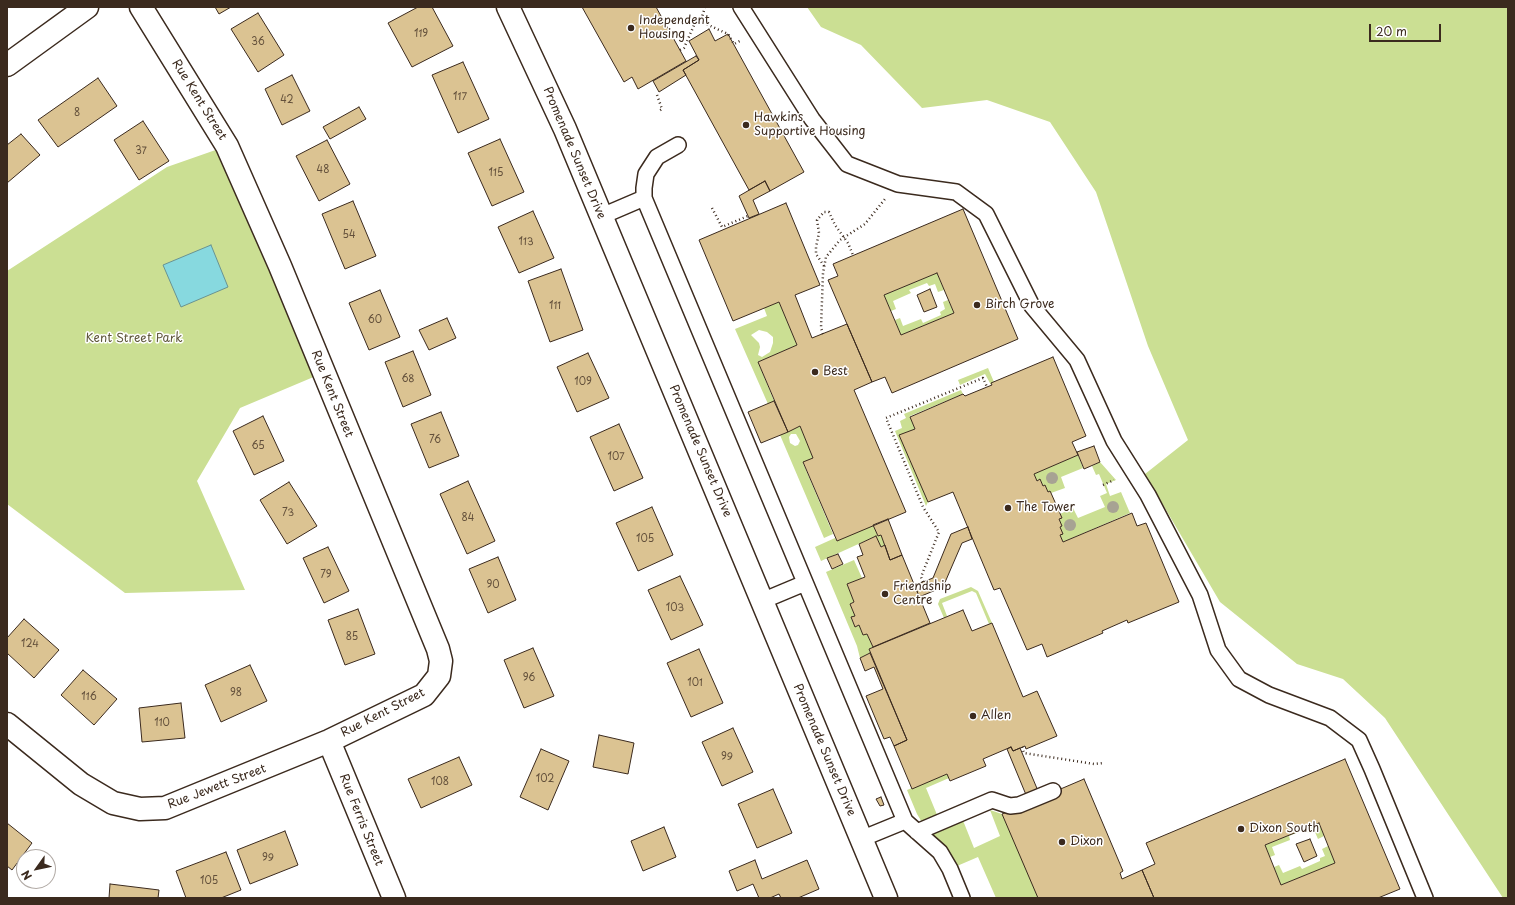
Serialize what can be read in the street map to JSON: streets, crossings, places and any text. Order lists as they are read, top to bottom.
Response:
{
  "streets": {
    "street": [
      "Rue Kent Street",
      "Promenade Sunset Drive",
      "Rue Jewett Street",
      "Rue Ferris Street"
    ]
  },
  "crossings": [
    ["Rue Kent Street", "Rue Jewett Street"],
    ["Rue Kent Street", "Rue Ferris Street"],
    ["Rue Jewett Street", "Rue Ferris Street"]
  ],
  "parks": ["Kent Street Park"],
  "places": [
    "Independent Housing",
    "Hawkins Supportive Housing",
    "Birch Grove",
    "Best",
    "The Tower",
    "Friendship Centre",
    "Allen",
    "Dixon South",
    "Dixon"
  ],
  "house_numbers": [
    "119",
    "36",
    "117",
    "42",
    "8",
    "37",
    "48",
    "115",
    "54",
    "113",
    "111",
    "60",
    "68",
    "109",
    "76",
    "65",
    "107",
    "73",
    "84",
    "105",
    "79",
    "90",
    "103",
    "85",
    "124",
    "96",
    "101",
    "98",
    "116",
    "110",
    "99",
    "102",
    "108",
    "99",
    "105"
  ],
  "scale_bar": "20 m",
  "north": "bottom left"
}
